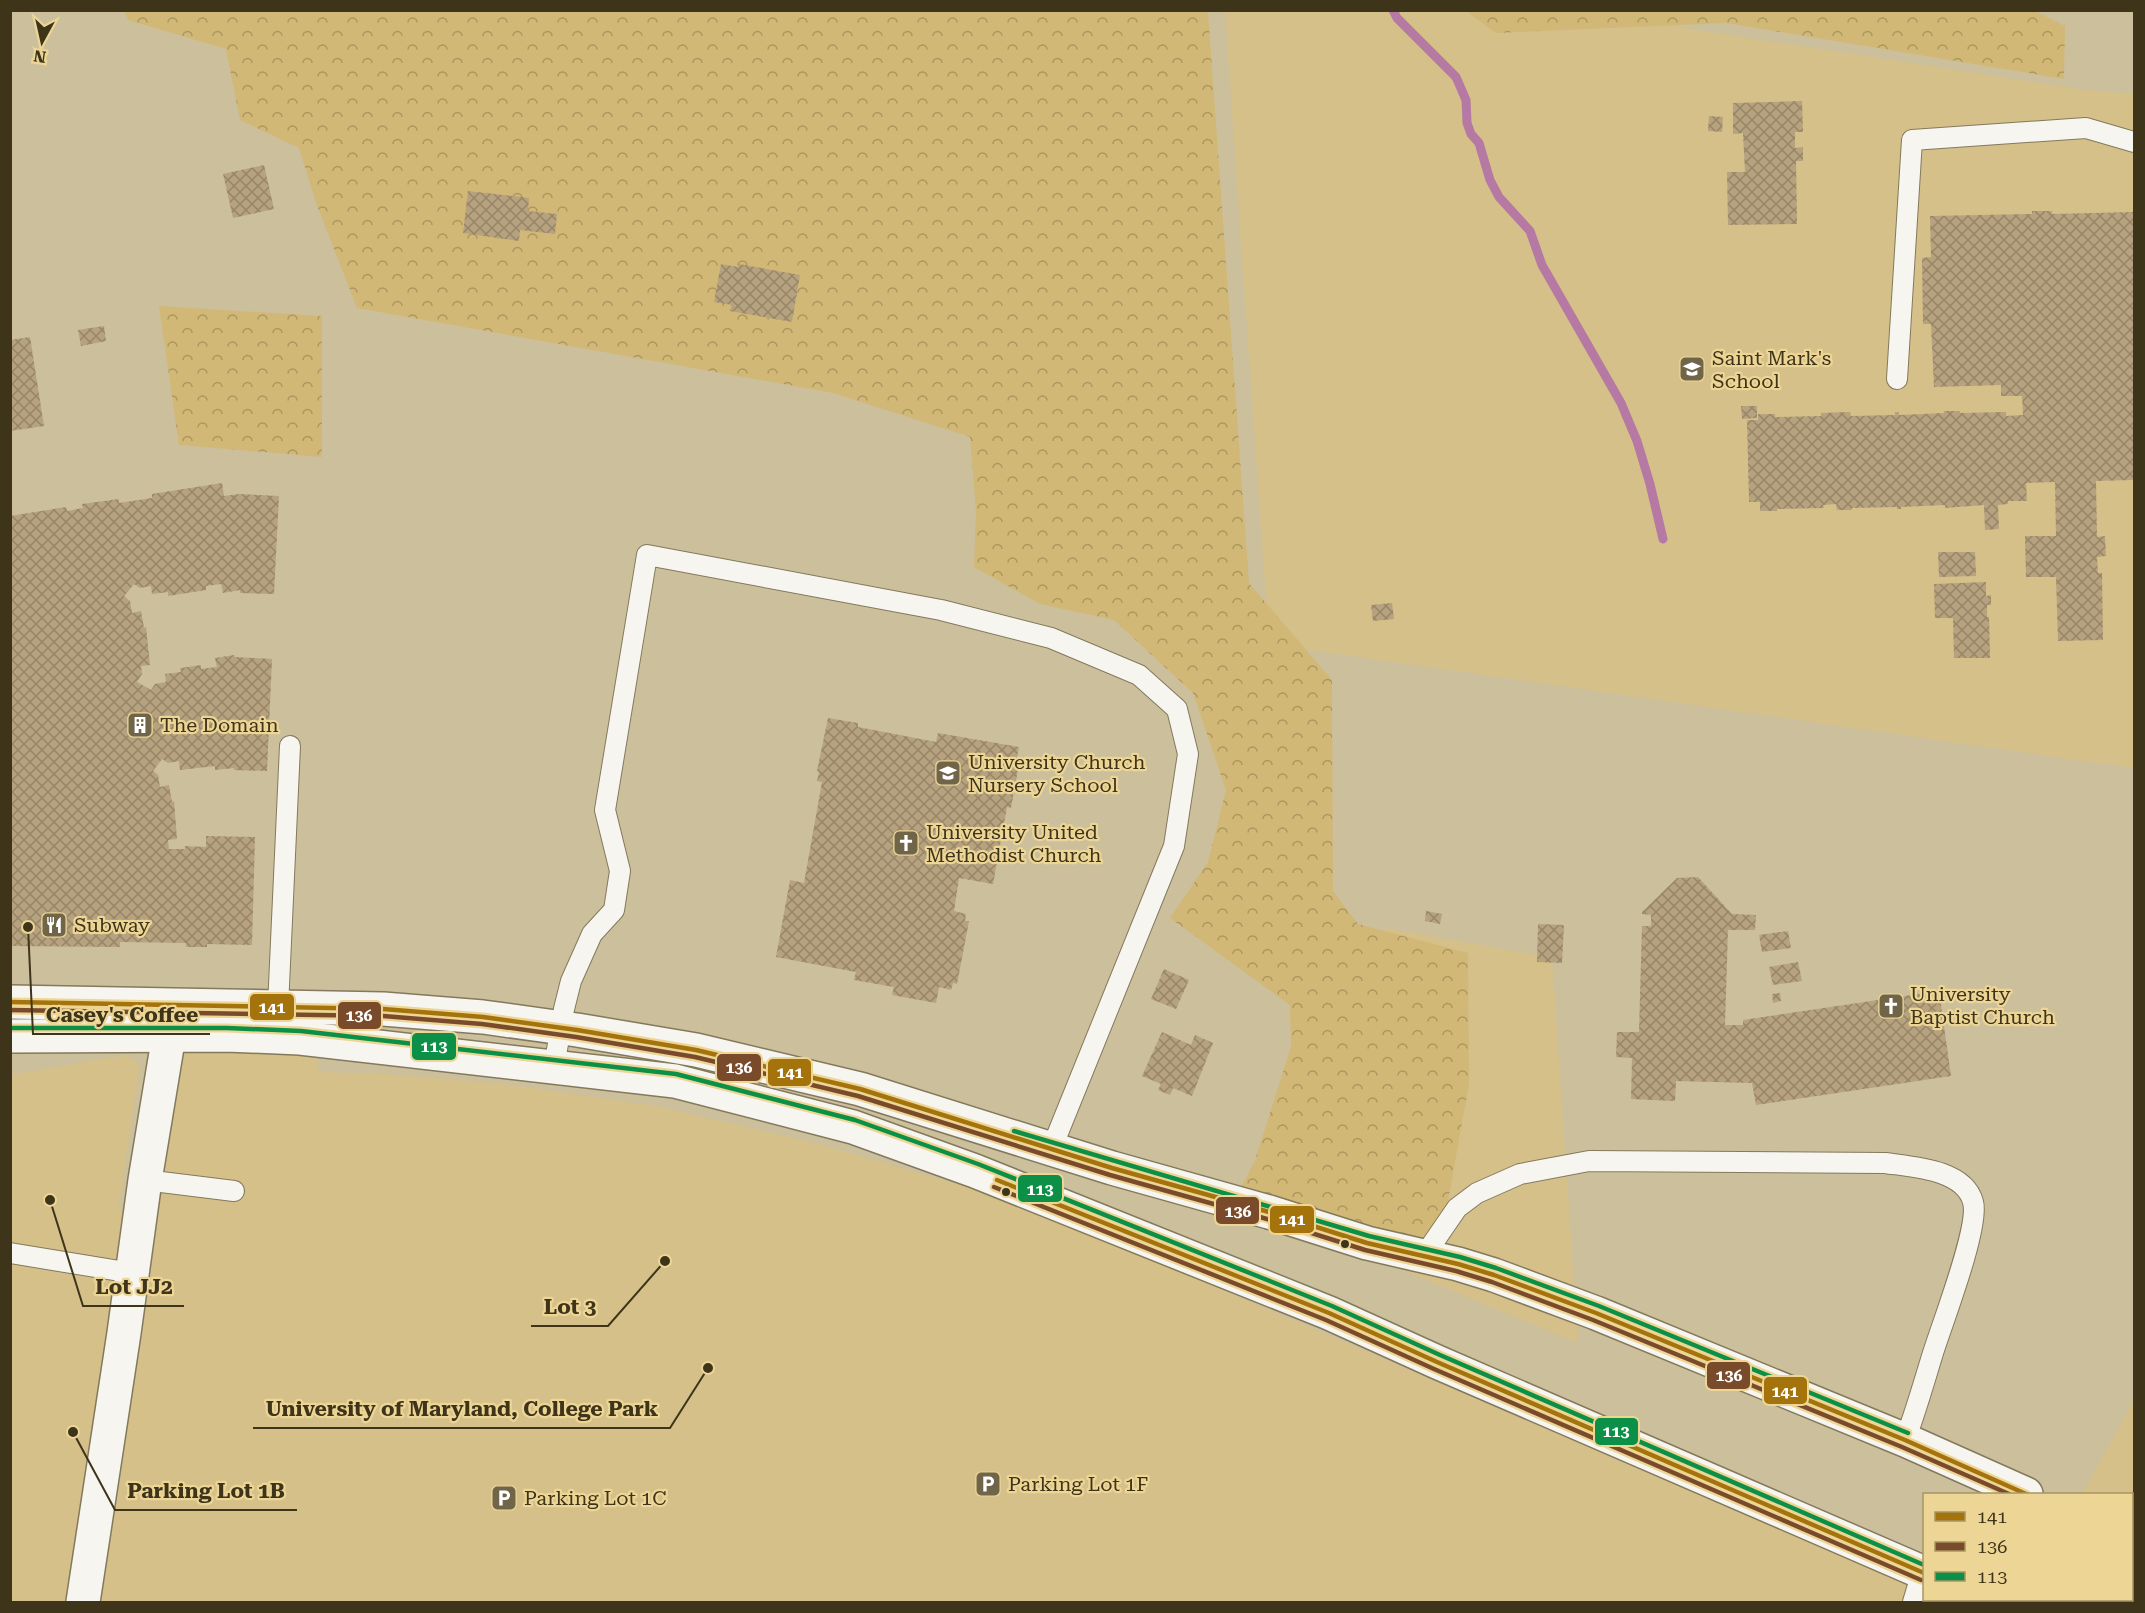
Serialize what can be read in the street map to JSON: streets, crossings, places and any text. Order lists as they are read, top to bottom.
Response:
{
  "places": {
    "school or university": ["Saint Mark's School", "University Church Nursery School"],
    "building": ["The Domain"],
    "church": ["University United Methodist Church", "University Baptist Church"],
    "restaurant": ["Subway"],
    "other": [
      "Casey's Coffee",
      "Lot JJ2",
      "Lot 3",
      "University of Maryland, College Park",
      "Parking Lot 1B"
    ],
    "parking": ["Parking Lot 1F", "Parking Lot 1C"]
  },
  "lines": ["transit line 141", "transit line 136", "transit line 113"],
  "legend": ["141", "136", "113"],
  "north": "bottom"
}
